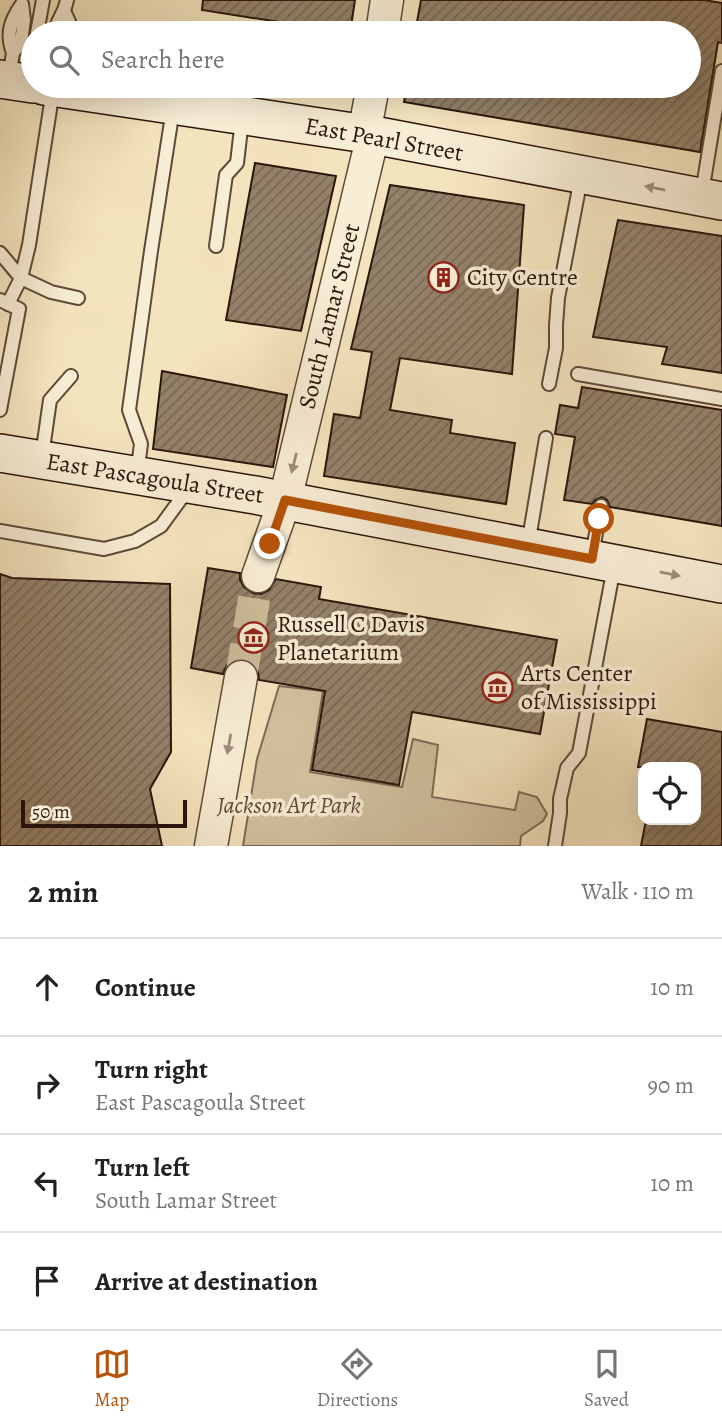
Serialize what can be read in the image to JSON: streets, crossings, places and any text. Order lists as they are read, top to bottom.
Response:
{
  "streets": {
    "main road": ["East Pearl Street", "East Pascagoula Street"],
    "street": ["South Lamar Street"]
  },
  "crossings": [
    ["East Pearl Street", "South Lamar Street"],
    ["South Lamar Street", "East Pascagoula Street"]
  ],
  "one_way": ["South Lamar Street"],
  "parks": ["Jackson Art Park"],
  "places": {
    "building": ["City Centre"],
    "museum": ["Russell C Davis Planetarium", "Arts Center of Mississippi"]
  },
  "scale_bar": "50 m",
  "page": {
    "search": "Search here",
    "scale": "50 m",
    "heading": ["2 min", "Walk · 110 m"],
    "list": [
      ["Continue", "10 m"],
      ["Turn right", "East Pascagoula Street", "90 m"],
      ["Turn left", "South Lamar Street", "10 m"],
      "Arrive at destination"
    ],
    "nav": ["Map", "Directions", "Saved"]
  }
}
